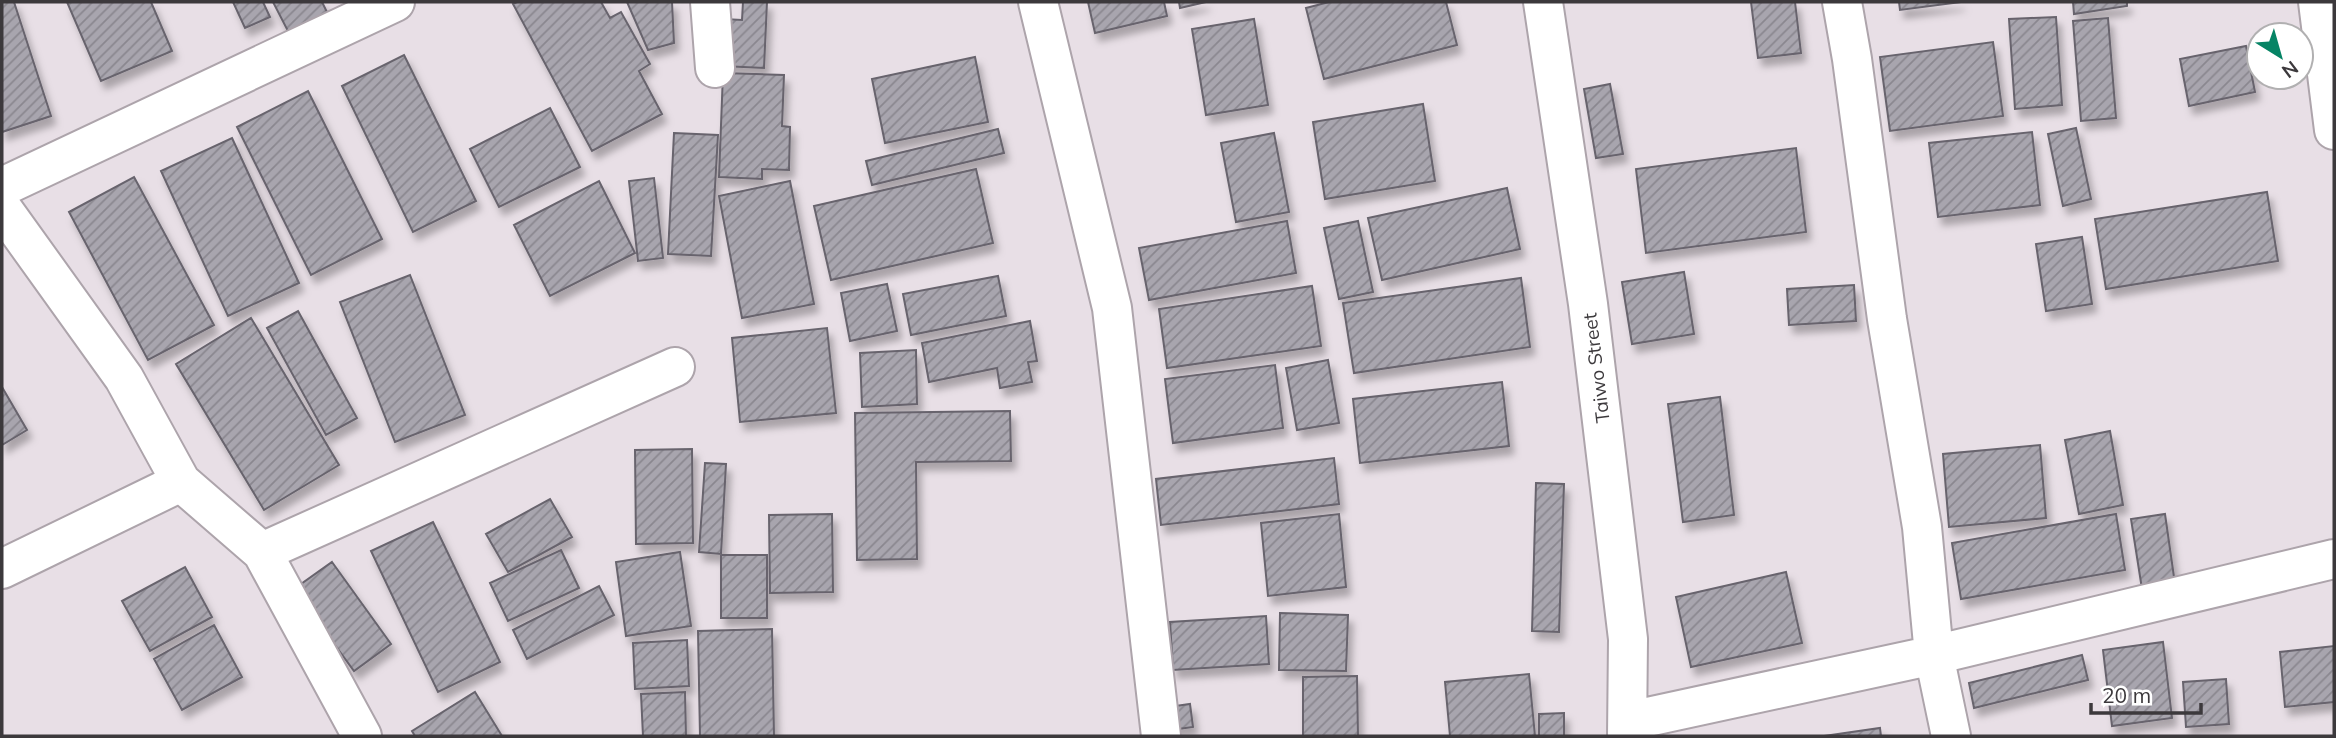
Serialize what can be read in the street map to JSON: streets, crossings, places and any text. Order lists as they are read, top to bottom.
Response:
{
  "streets": {
    "street": ["Taiwo Street"]
  },
  "scale_bar": "20 m",
  "north": "bottom right"
}
